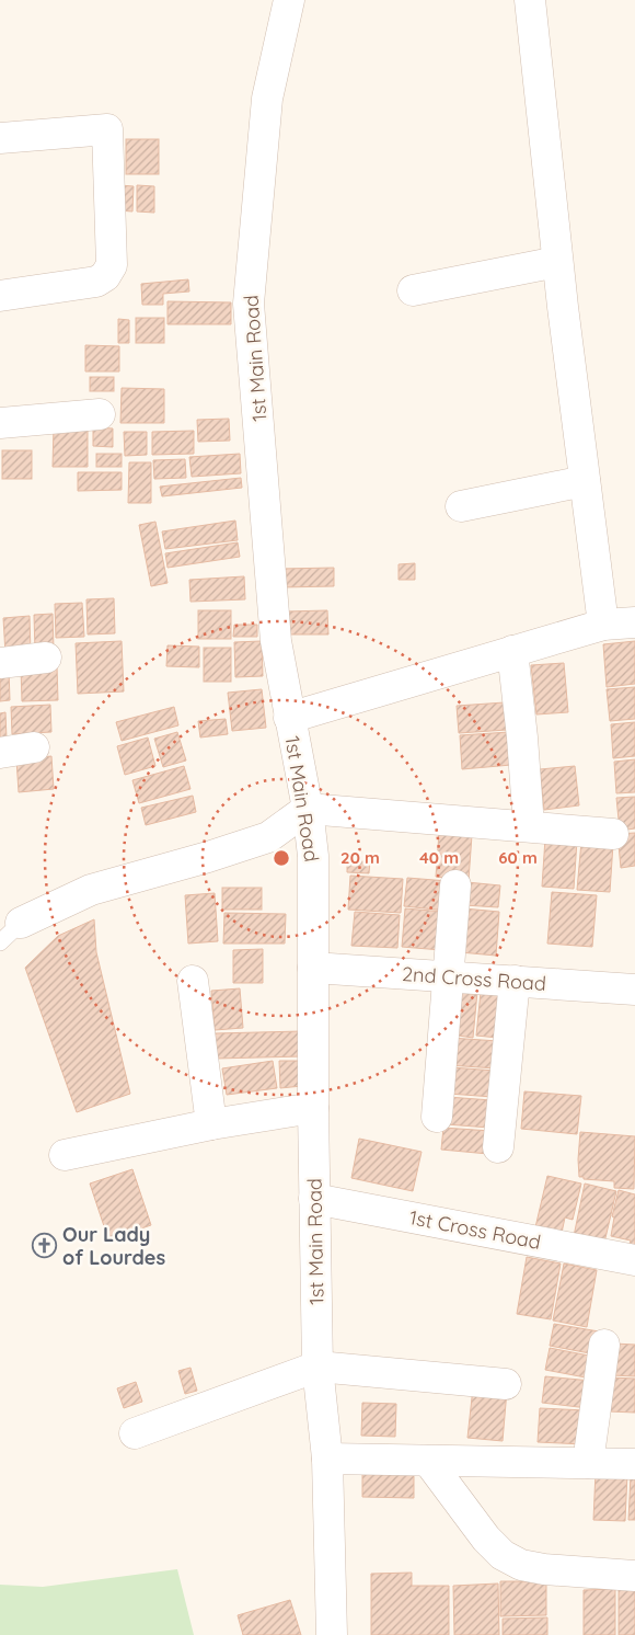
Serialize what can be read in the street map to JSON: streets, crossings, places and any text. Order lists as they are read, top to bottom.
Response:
{
  "streets": {
    "street": ["1st Main Road", "2nd Cross Road", "1st Cross Road"]
  },
  "crossings": [
    ["1st Main Road", "2nd Cross Road"],
    ["1st Main Road", "1st Cross Road"]
  ],
  "places": {
    "church": ["Our Lady of Lourdes"]
  },
  "rings": ["20 m", "40 m", "60 m"]
}
